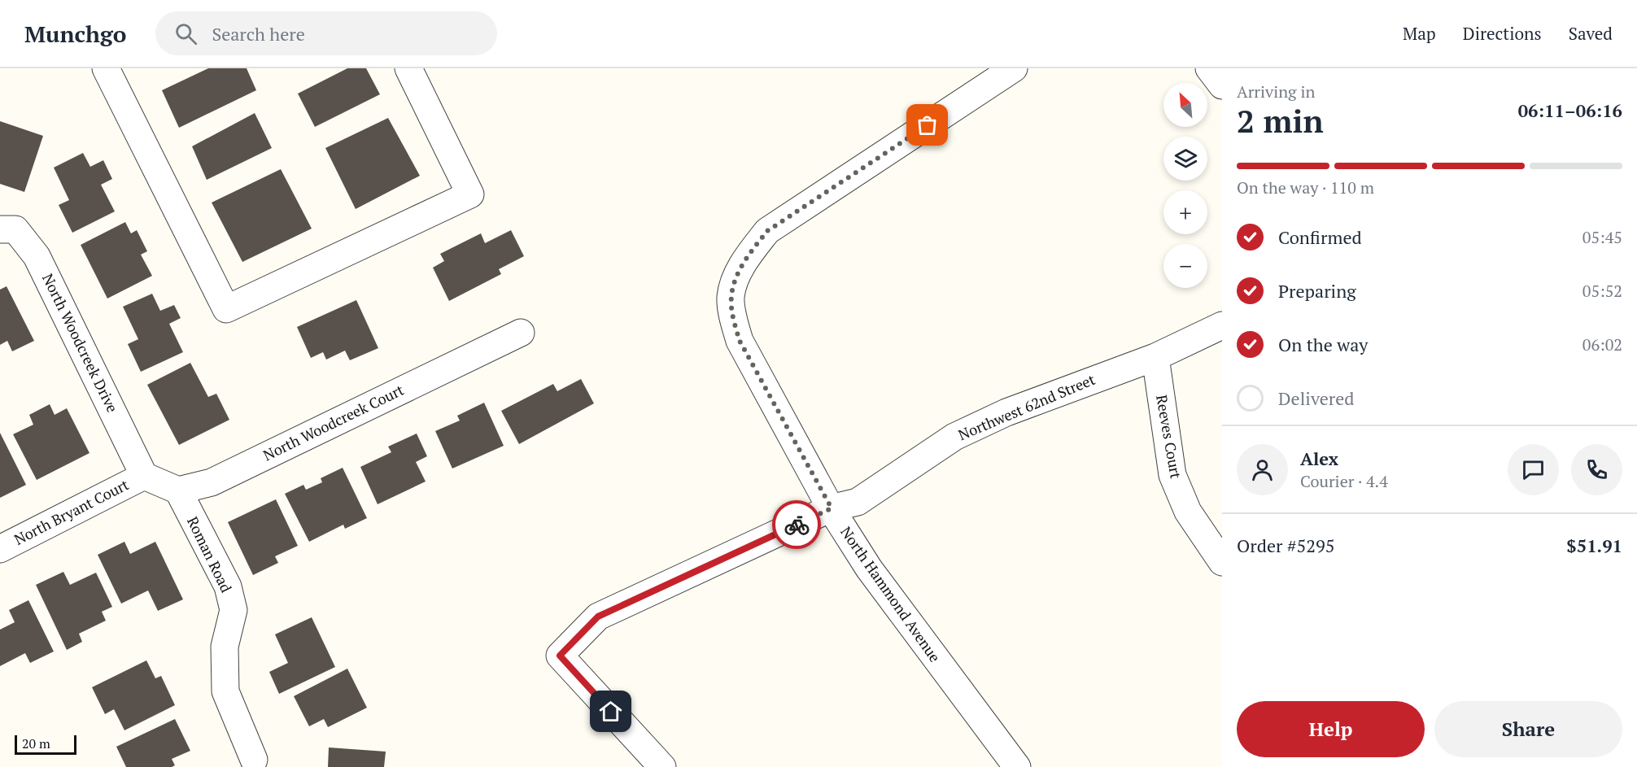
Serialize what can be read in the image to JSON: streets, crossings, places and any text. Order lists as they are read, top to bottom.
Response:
{
  "streets": {
    "street": [
      "North Woodcreek Drive",
      "Northwest 62nd Street",
      "North Woodcreek Court",
      "Reeves Court",
      "North Bryant Court",
      "Roman Road",
      "North Hammond Avenue"
    ]
  },
  "crossings": [
    ["North Woodcreek Drive", "North Bryant Court"],
    ["Northwest 62nd Street", "Reeves Court"],
    ["Northwest 62nd Street", "North Hammond Avenue"],
    ["North Woodcreek Court", "Roman Road"]
  ],
  "scale_bar": "20 m",
  "north": "top left",
  "page": {
    "header": "Munchgo",
    "search": "Search here",
    "nav": ["Map", "Directions", "Saved"],
    "heading": ["2 min", "Arriving in", "06:11–06:16"],
    "panel": [
      "Alex",
      "Courier · 4.4",
      "Order #5295",
      "$51.91"
    ],
    "map_buttons": ["+", "−"],
    "bar": "On the way · 110 m",
    "list": [
      ["Confirmed", "05:45"],
      ["Preparing", "05:52"],
      ["On the way", "06:02"],
      "Delivered"
    ],
    "buttons": ["Help", "Share"],
    "scale": "20 m"
  }
}
